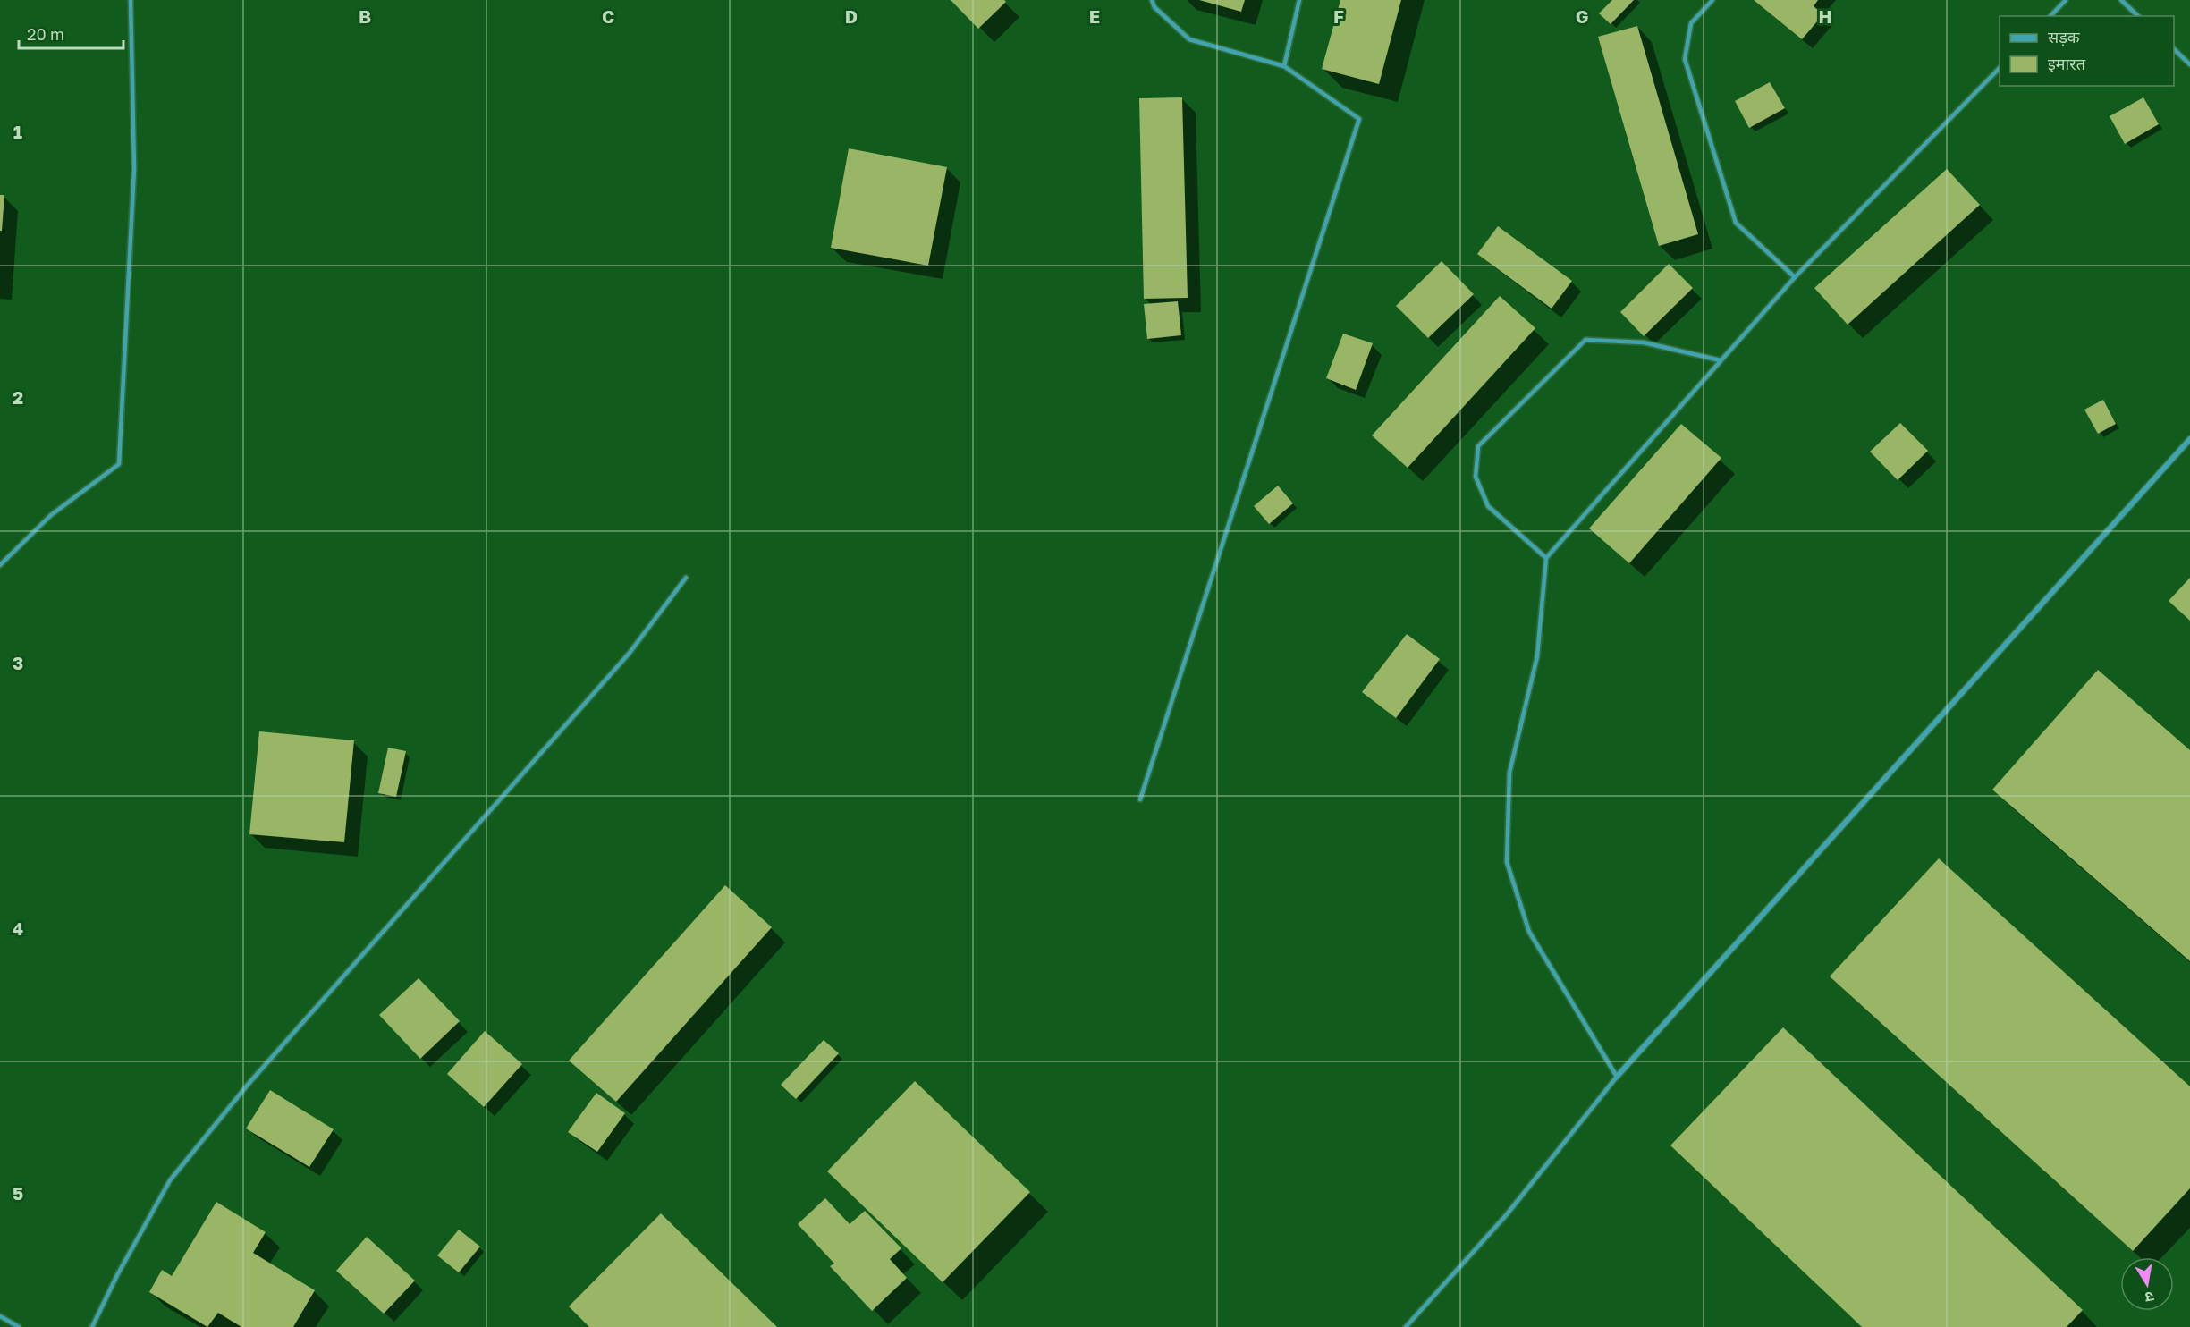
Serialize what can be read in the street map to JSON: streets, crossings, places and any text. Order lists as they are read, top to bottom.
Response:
{
  "legend": ["सड़क", "इमारत"],
  "scale_bar": "20 m",
  "north": "bottom",
  "grid": {
    "columns": [
      "B",
      "C",
      "D",
      "E",
      "F",
      "G",
      "H"
    ],
    "rows": [
      "1",
      "2",
      "3",
      "4",
      "5"
    ]
  }
}
